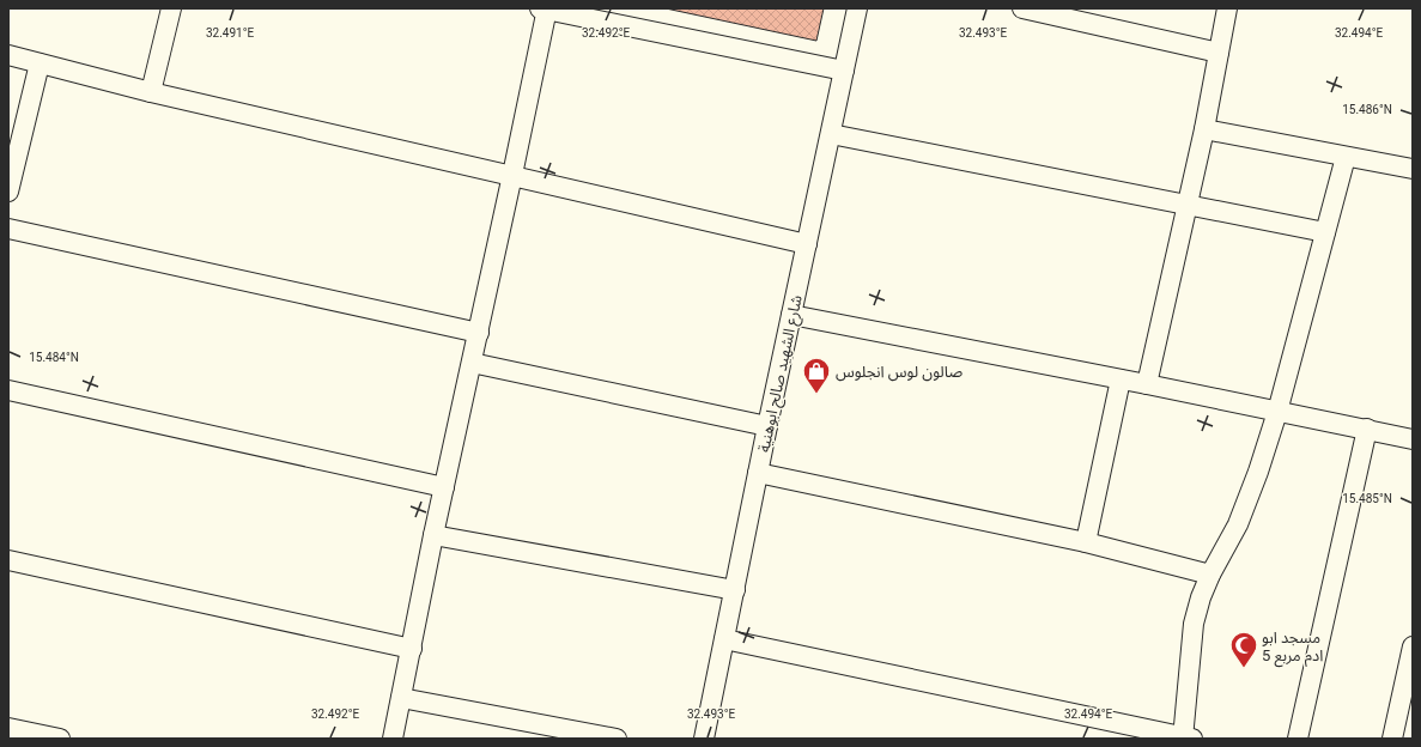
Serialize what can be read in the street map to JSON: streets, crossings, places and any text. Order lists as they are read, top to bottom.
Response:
{
  "streets": {
    "street": ["شارع الشهيد صالح ابوهنية"]
  },
  "places": {
    "shop": ["صالون لوس انجلوس"],
    "mosque": ["مسجد ابو ادم مربع 5"]
  },
  "coordinates": [
    "32.491°E",
    "32.492°E",
    "32.493°E",
    "32.494°E",
    "15.486°N",
    "15.484°N",
    "15.485°N"
  ]
}
